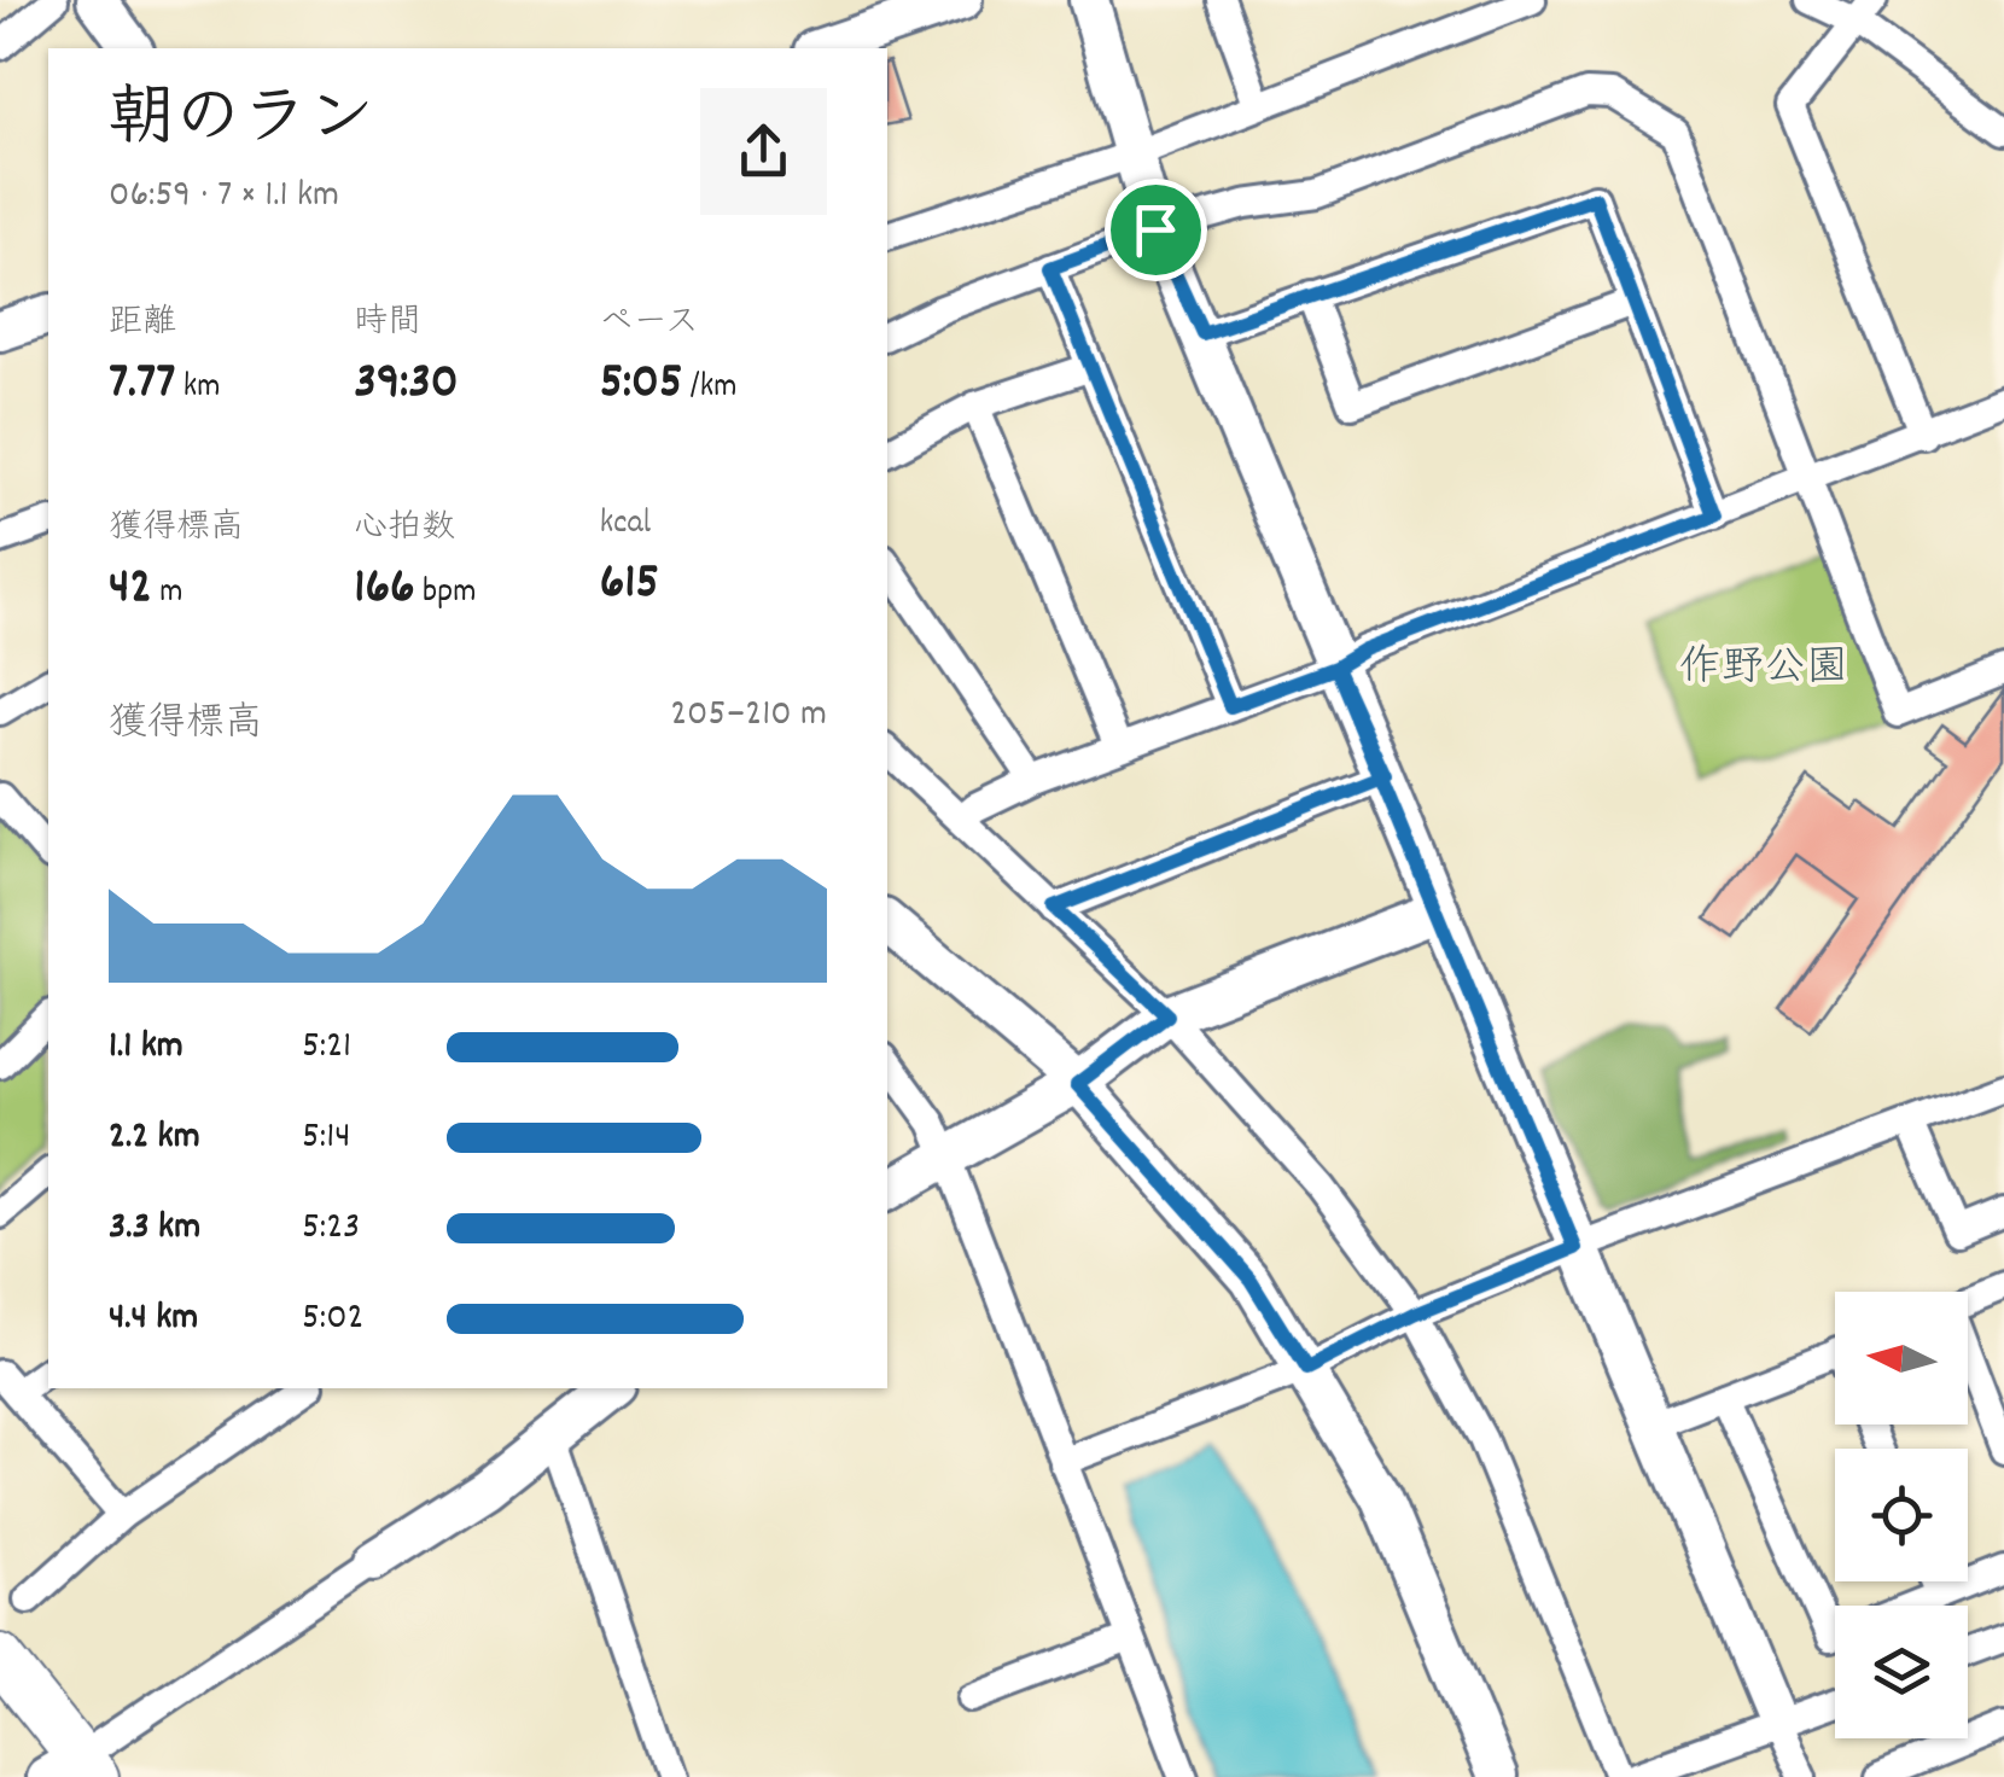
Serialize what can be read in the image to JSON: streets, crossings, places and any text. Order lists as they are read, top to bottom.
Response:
{
  "parks": ["作野公園"],
  "north": "left",
  "page": {
    "heading": ["朝のラン", "06:59 · 7 × 1.1 km"],
    "stats": [
      ["距離", "7.77 km"],
      ["時間", "39:30"],
      ["ペース", "5:05 /km"],
      ["獲得標高", "42 m"],
      ["心拍数", "166 bpm"],
      ["kcal", "615"]
    ],
    "chart": ["獲得標高", "205–210 m"],
    "list": [
      {
        "name": "1.1 km",
        "note": "5:21"
      },
      {
        "name": "2.2 km",
        "note": "5:14"
      },
      {
        "name": "3.3 km",
        "note": "5:23"
      },
      {
        "name": "4.4 km",
        "note": "5:02"
      }
    ]
  }
}
